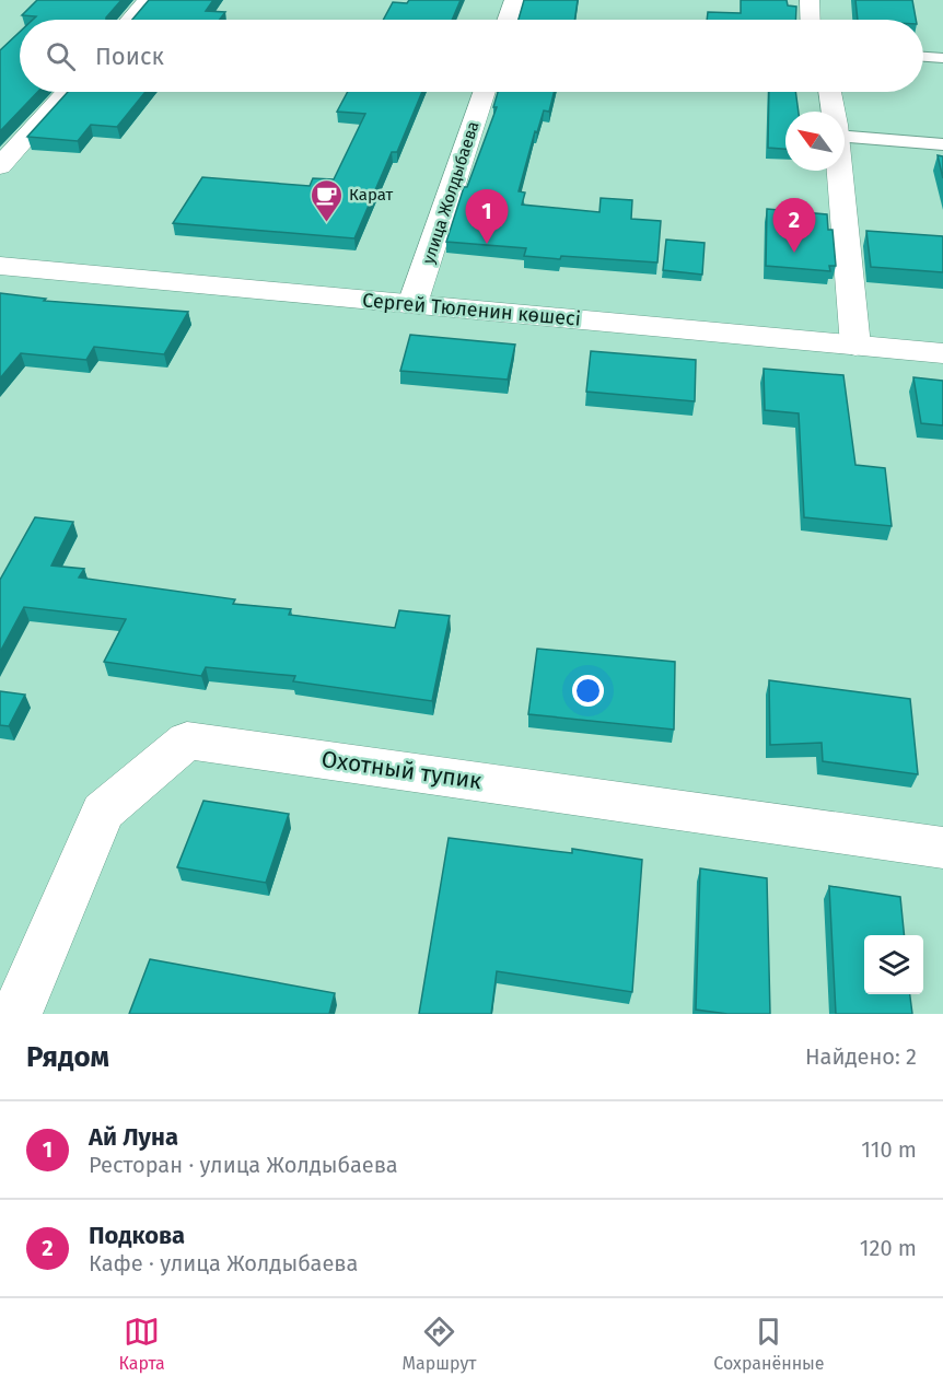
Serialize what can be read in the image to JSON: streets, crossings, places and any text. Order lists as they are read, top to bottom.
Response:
{
  "streets": {
    "street": ["улица Жолдыбаева", "Сергей Тюленин көшесі", "Охотный тупик"]
  },
  "crossings": [
    ["улица Жолдыбаева", "Сергей Тюленин көшесі"]
  ],
  "places": {
    "cafe": ["Карат"]
  },
  "north": "top left",
  "page": {
    "search": "Поиск",
    "pins": ["1", "2"],
    "heading": ["Рядом", "Найдено: 2"],
    "list": [
      {
        "mark": "1",
        "name": "Ай Луна",
        "note": "Ресторан · улица Жолдыбаева",
        "value": "110 m"
      },
      {
        "mark": "2",
        "name": "Подкова",
        "note": "Кафе · улица Жолдыбаева",
        "value": "120 m"
      }
    ],
    "nav": ["Карта", "Маршрут", "Сохранённые"]
  }
}
